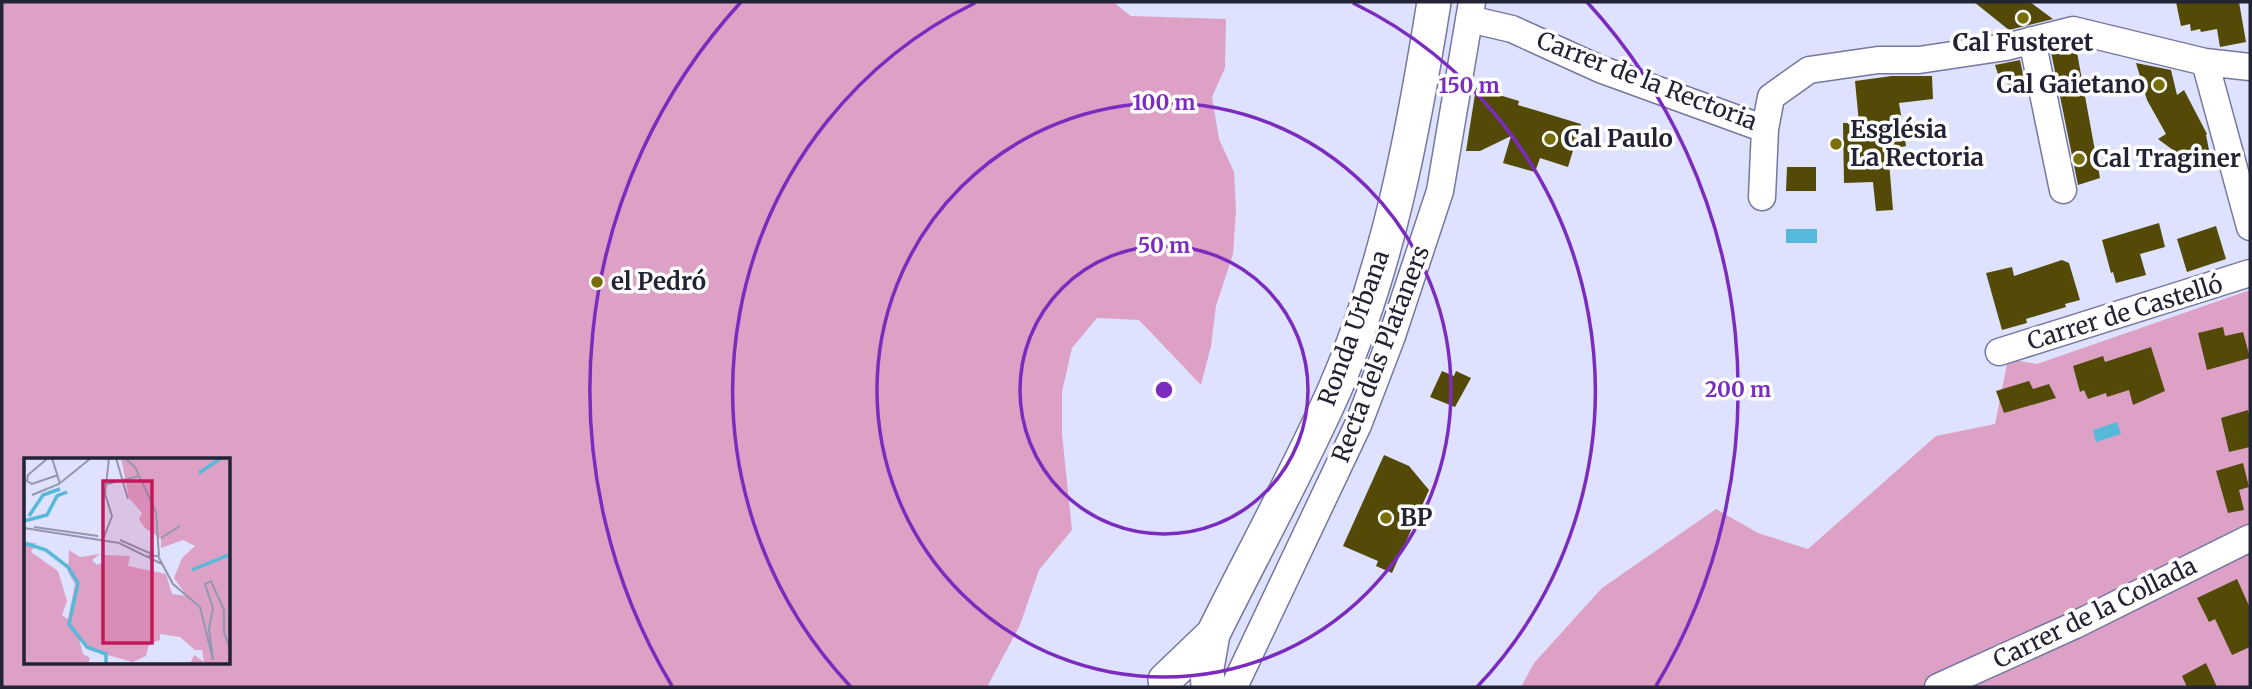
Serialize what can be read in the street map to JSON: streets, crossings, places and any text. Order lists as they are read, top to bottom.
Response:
{
  "streets": {
    "main road": ["Ronda Urbana"],
    "street": [
      "Carrer de la Rectoria",
      "Carrer de Castelló",
      "Recta dels Plataners",
      "Carrer de la Collada"
    ]
  },
  "crossings": [
    ["Carrer de la Rectoria", "Recta dels Plataners"]
  ],
  "places": [
    "Cal Fusteret",
    "Cal Gaietano",
    "Cal Paulo",
    "Església La Rectoria",
    "Cal Traginer",
    "el Pedró",
    "BP"
  ],
  "rings": [
    "150 m",
    "100 m",
    "50 m",
    "200 m"
  ]
}
